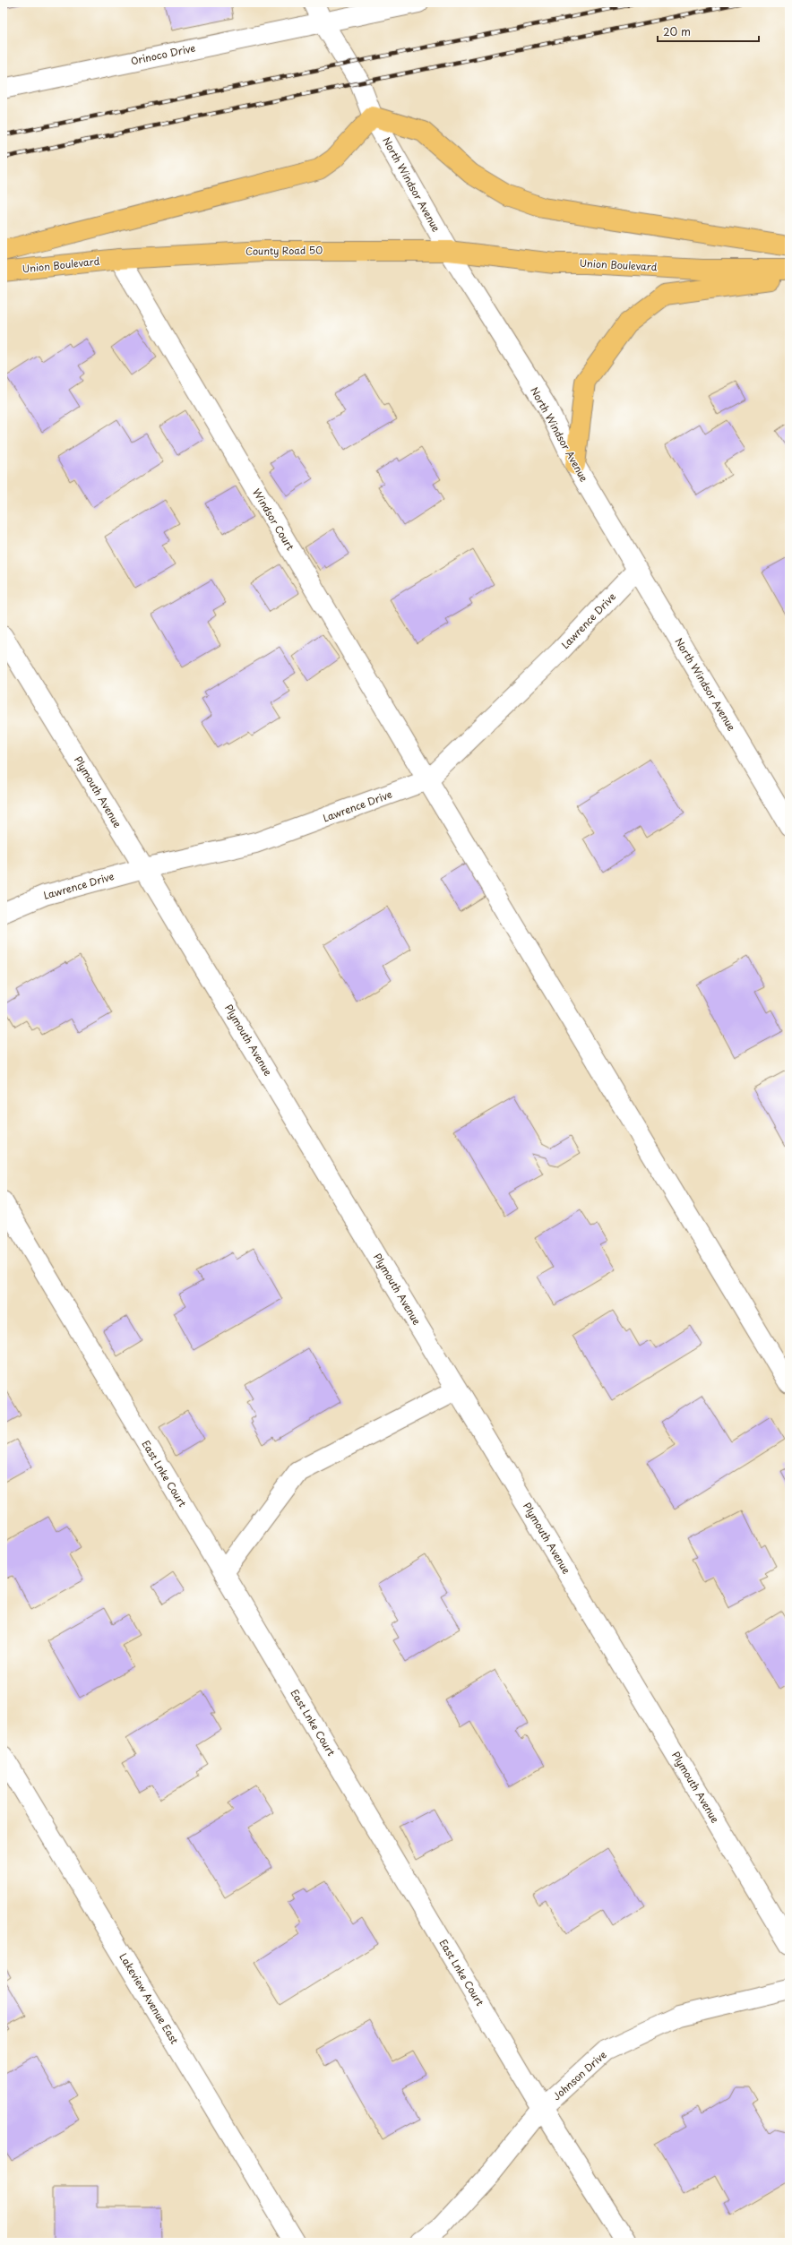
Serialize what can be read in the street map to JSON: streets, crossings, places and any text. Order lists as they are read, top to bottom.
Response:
{
  "streets": {
    "main road": ["County Road 50", "Union Boulevard"],
    "street": [
      "Orinoco Drive",
      "North Windsor Avenue",
      "Windsor Court",
      "Lawrence Drive",
      "Plymouth Avenue",
      "East Lnke Court",
      "Lakeview Avenue East",
      "Johnson Drive"
    ]
  },
  "crossings": [
    ["Orinoco Drive", "North Windsor Avenue"],
    ["North Windsor Avenue", "County Road 50"],
    ["North Windsor Avenue", "Union Boulevard"],
    ["North Windsor Avenue", "Lawrence Drive"],
    ["County Road 50", "Union Boulevard"],
    ["County Road 50", "Windsor Court"],
    ["Union Boulevard", "Windsor Court"],
    ["Windsor Court", "Lawrence Drive"],
    ["Lawrence Drive", "Plymouth Avenue"],
    ["East Lnke Court", "Johnson Drive"]
  ],
  "scale_bar": "20 m"
}
